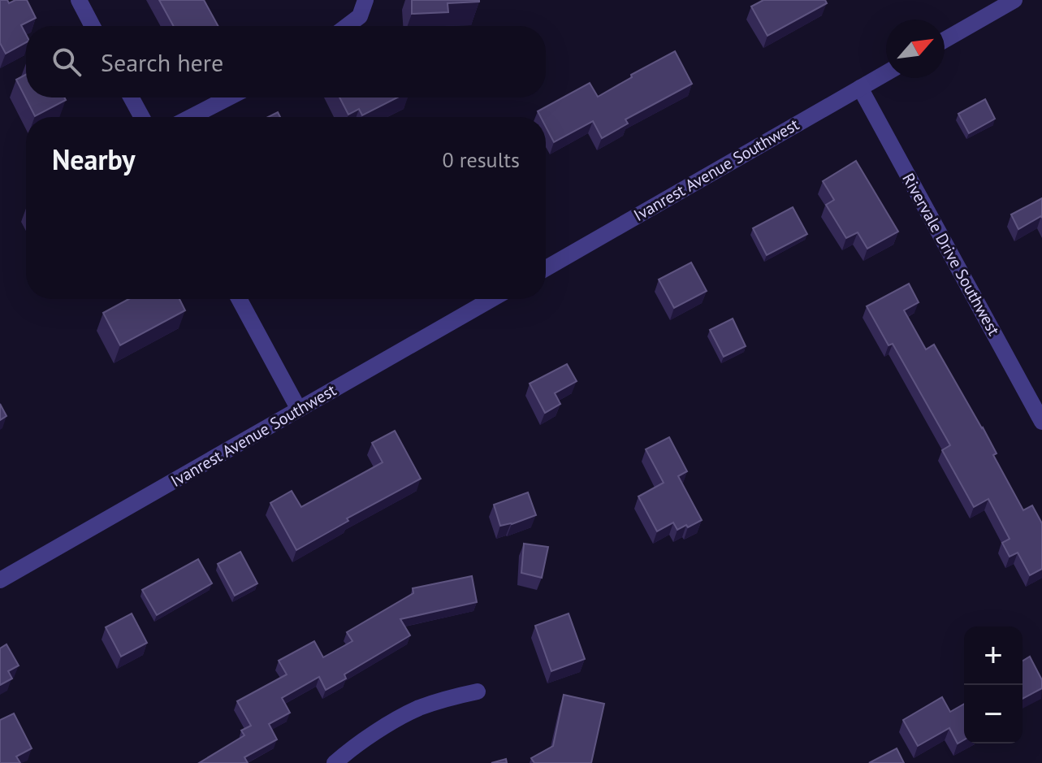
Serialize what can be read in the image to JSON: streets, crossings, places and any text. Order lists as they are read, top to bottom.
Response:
{
  "streets": {
    "street": ["Ivanrest Avenue Southwest", "Rivervale Drive Southwest"]
  },
  "crossings": [
    ["Ivanrest Avenue Southwest", "Rivervale Drive Southwest"]
  ],
  "north": "top right",
  "page": {
    "search": "Search here",
    "heading": ["Nearby", "0 results"],
    "map_buttons": ["+", "−"]
  }
}
